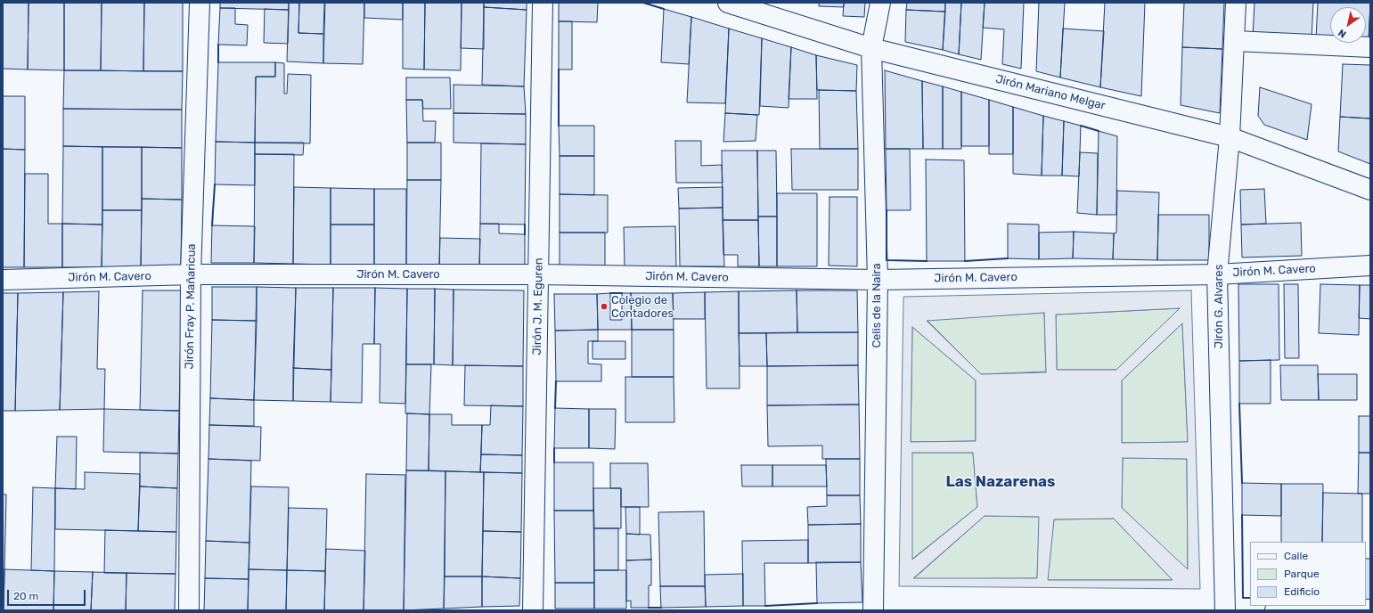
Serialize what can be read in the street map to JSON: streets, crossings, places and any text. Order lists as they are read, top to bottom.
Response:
{
  "streets": {
    "street": [
      "Jirón Mariano Melgar",
      "Jirón M. Cavero",
      "Celis de la Naira",
      "Jirón Fray P. Mañaricua",
      "Jirón J. M. Eguren",
      "Jirón G. Alvares"
    ]
  },
  "crossings": [
    ["Jirón Mariano Melgar", "Celis de la Naira"],
    ["Jirón Mariano Melgar", "Jirón G. Alvares"],
    ["Jirón M. Cavero", "Celis de la Naira"],
    ["Jirón M. Cavero", "Jirón Fray P. Mañaricua"],
    ["Jirón M. Cavero", "Jirón J. M. Eguren"],
    ["Jirón M. Cavero", "Jirón G. Alvares"]
  ],
  "districts": ["Las Nazarenas"],
  "places": ["Colegio de Contadores"],
  "legend": ["Calle", "Parque", "Edificio"],
  "scale_bar": "20 m",
  "north": "bottom left"
}
